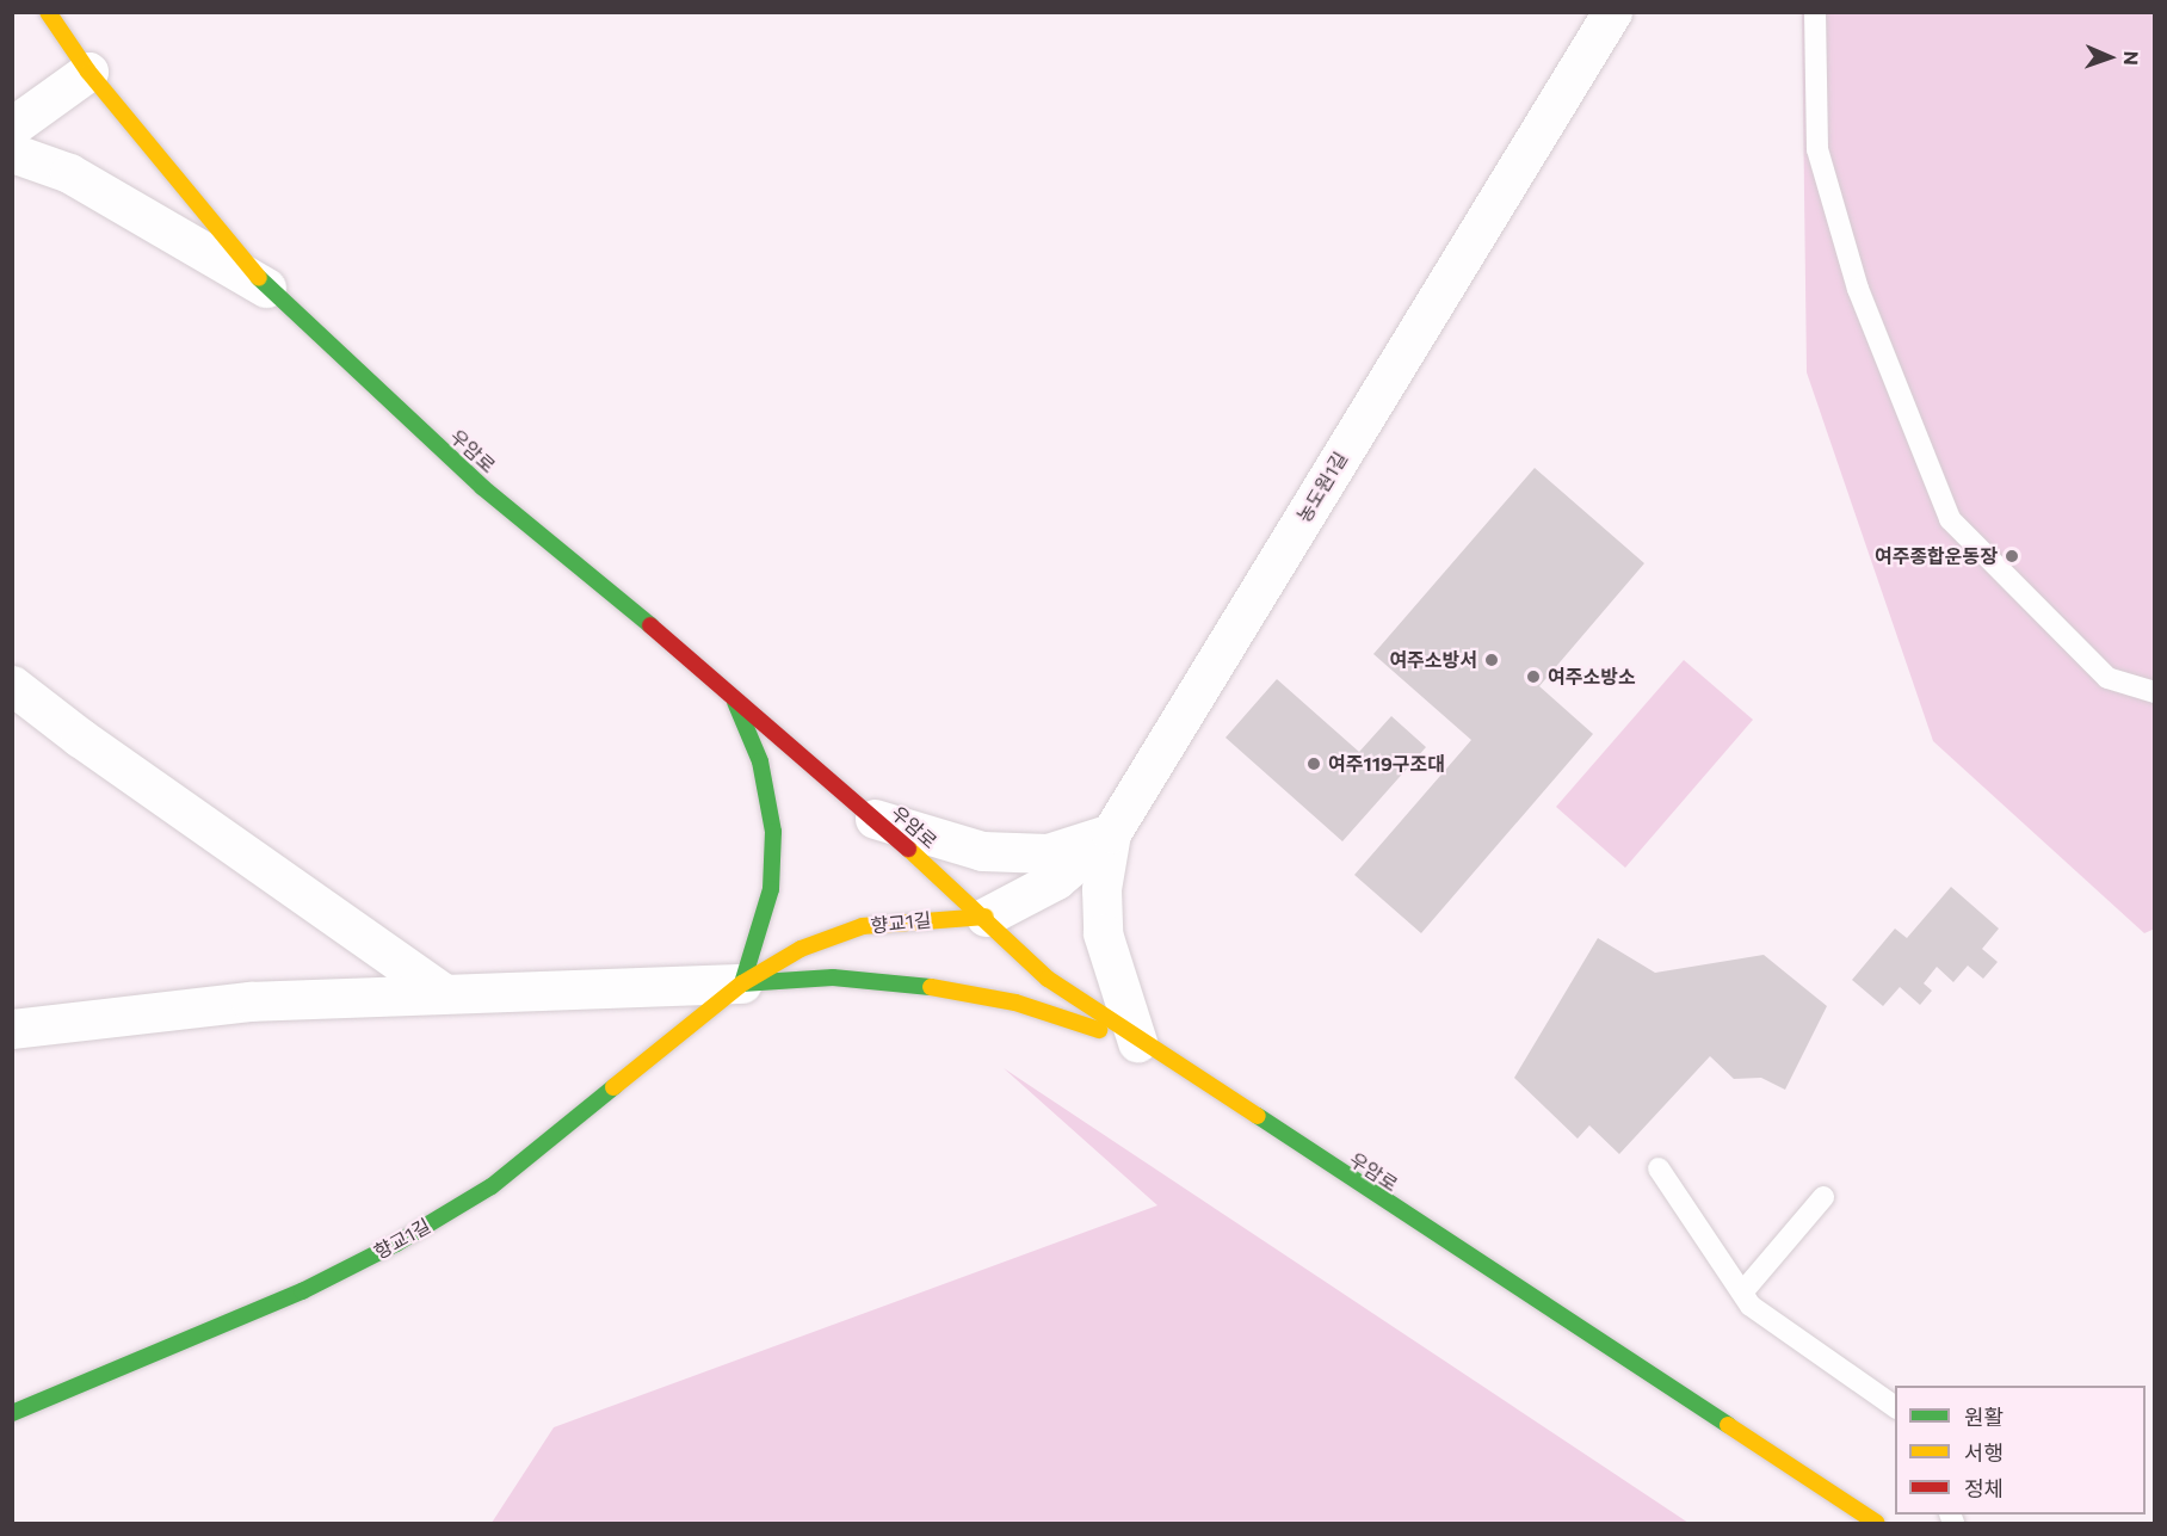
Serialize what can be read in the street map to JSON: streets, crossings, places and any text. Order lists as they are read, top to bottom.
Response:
{
  "streets": {
    "main road": ["우암로", "향교1길"],
    "street": ["농도원1길"]
  },
  "crossings": [
    ["우암로", "농도원1길"],
    ["우암로", "향교1길"],
    ["농도원1길", "향교1길"]
  ],
  "places": [
    "여주종합운동장",
    "여주소방서",
    "여주소방소",
    "여주119구조대"
  ],
  "legend": ["원활", "서행", "정체"],
  "north": "right"
}
